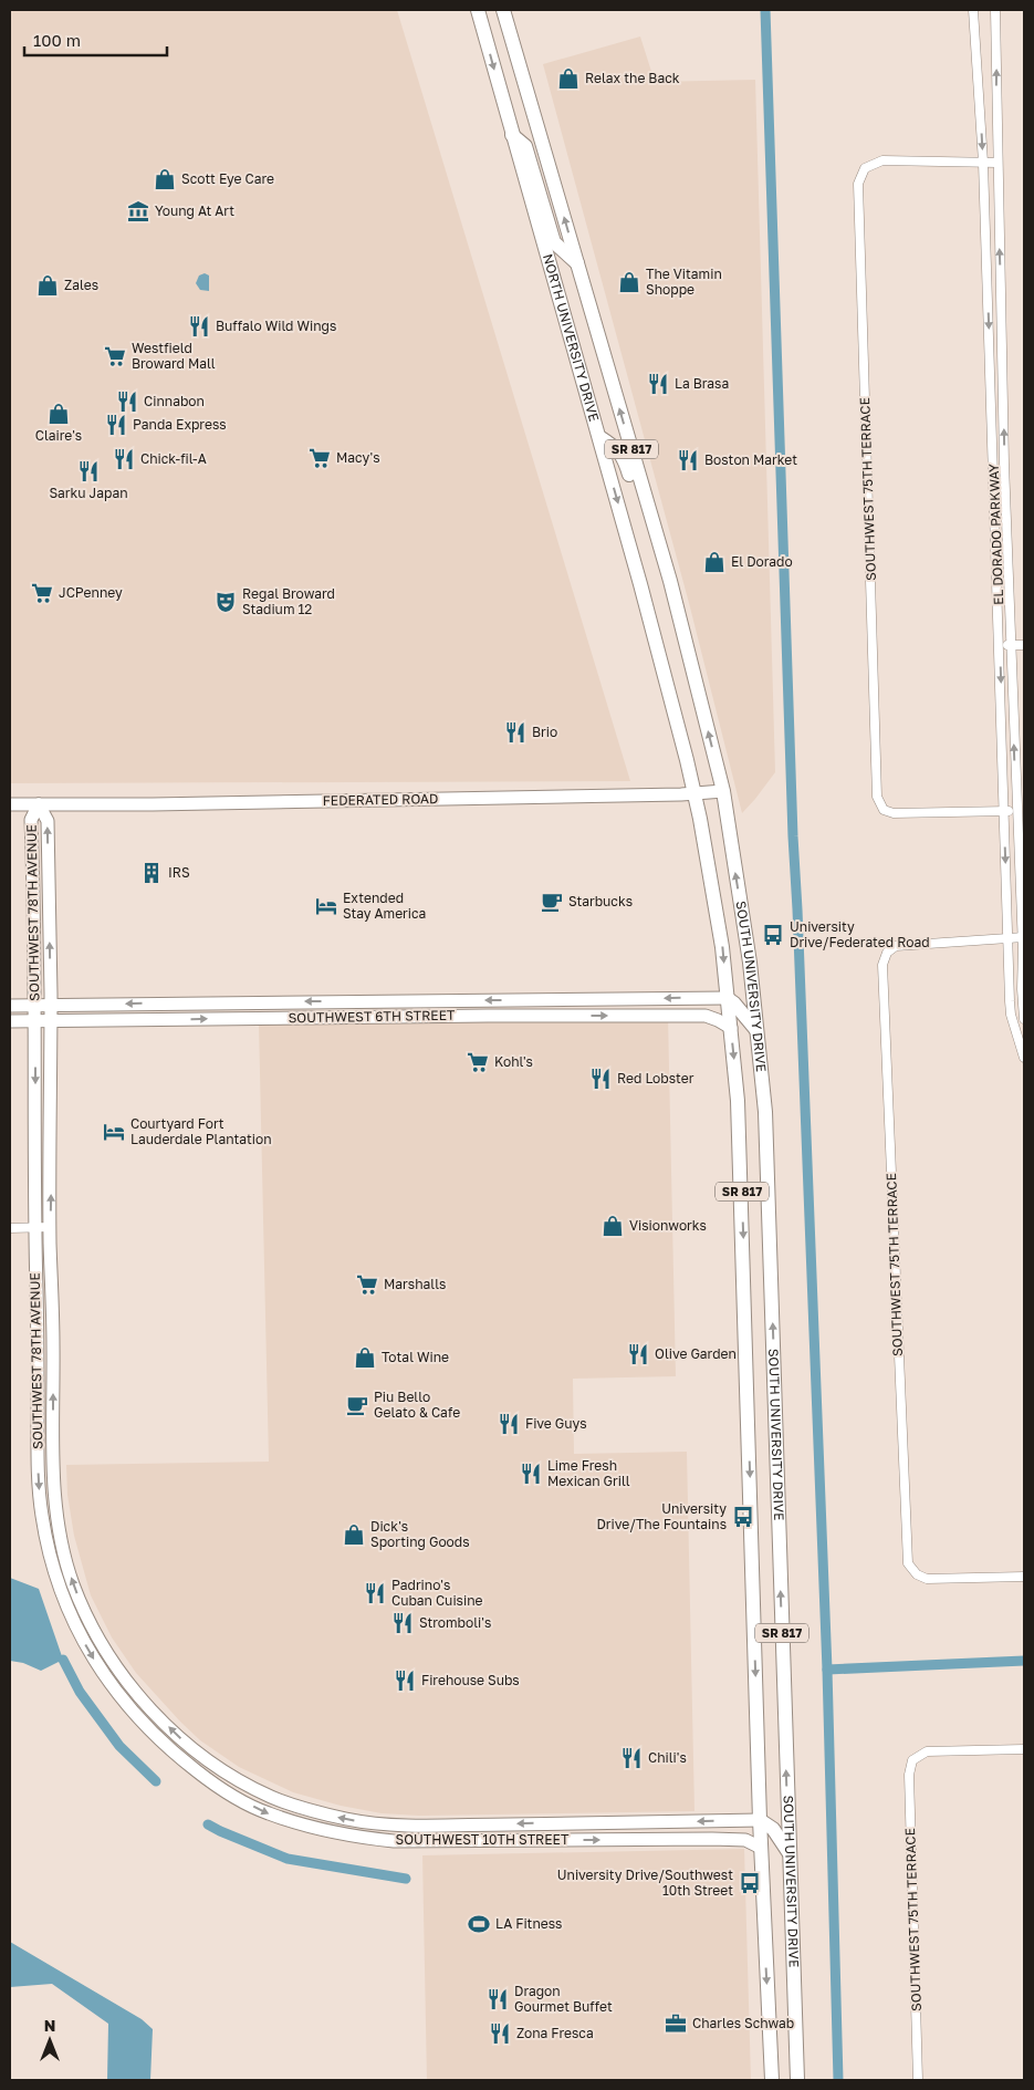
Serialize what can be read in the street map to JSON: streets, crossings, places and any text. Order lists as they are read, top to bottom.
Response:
{
  "streets": {
    "main road": ["NORTH UNIVERSITY DRIVE", "SR 817", "SOUTH UNIVERSITY DRIVE"],
    "street": [
      "SOUTHWEST 75TH TERRACE",
      "EL DORADO PARKWAY",
      "FEDERATED ROAD",
      "SOUTHWEST 78TH AVENUE",
      "SOUTHWEST 6TH STREET",
      "SOUTHWEST 10TH STREET"
    ]
  },
  "crossings": [
    ["NORTH UNIVERSITY DRIVE", "FEDERATED ROAD"],
    ["NORTH UNIVERSITY DRIVE", "SOUTH UNIVERSITY DRIVE"],
    ["SOUTHWEST 75TH TERRACE", "EL DORADO PARKWAY"],
    ["FEDERATED ROAD", "SOUTHWEST 78TH AVENUE"],
    ["FEDERATED ROAD", "SOUTH UNIVERSITY DRIVE"],
    ["SOUTHWEST 78TH AVENUE", "SOUTHWEST 6TH STREET"],
    ["SOUTHWEST 78TH AVENUE", "SOUTHWEST 10TH STREET"],
    ["SOUTH UNIVERSITY DRIVE", "SOUTHWEST 6TH STREET"],
    ["SOUTH UNIVERSITY DRIVE", "SOUTHWEST 10TH STREET"]
  ],
  "places": {
    "shop": [
      "Relax the Back",
      "Scott Eye Care",
      "The Vitamin Shoppe",
      "Zales",
      "Claire's",
      "El Dorado",
      "Visionworks",
      "Total Wine",
      "Dick's Sporting Goods"
    ],
    "museum": ["Young At Art"],
    "restaurant": [
      "Buffalo Wild Wings",
      "La Brasa",
      "Cinnabon",
      "Panda Express",
      "Chick-fil-A",
      "Boston Market",
      "Sarku Japan",
      "Brio",
      "Red Lobster",
      "Olive Garden",
      "Five Guys",
      "Lime Fresh Mexican Grill",
      "Padrino's Cuban Cuisine",
      "Stromboli's",
      "Firehouse Subs",
      "Chili's",
      "Dragon Gourmet Buffet",
      "Zona Fresca"
    ],
    "supermarket": [
      "Westfield Broward Mall",
      "Macy's",
      "JCPenney",
      "Kohl's",
      "Marshalls"
    ],
    "theatre": ["Regal Broward Stadium 12"],
    "building": ["IRS"],
    "cafe": ["Starbucks", "Piu Bello Gelato & Cafe"],
    "hotel": ["Extended Stay America", "Courtyard Fort Lauderdale Plantation"],
    "bus stop": ["University Drive/Federated Road", "University Drive/The Fountains", "University Drive/Southwest 10th Street"],
    "sports": ["LA Fitness"],
    "office": ["Charles Schwab"]
  },
  "scale_bar": "100 m",
  "north": "top"
}
